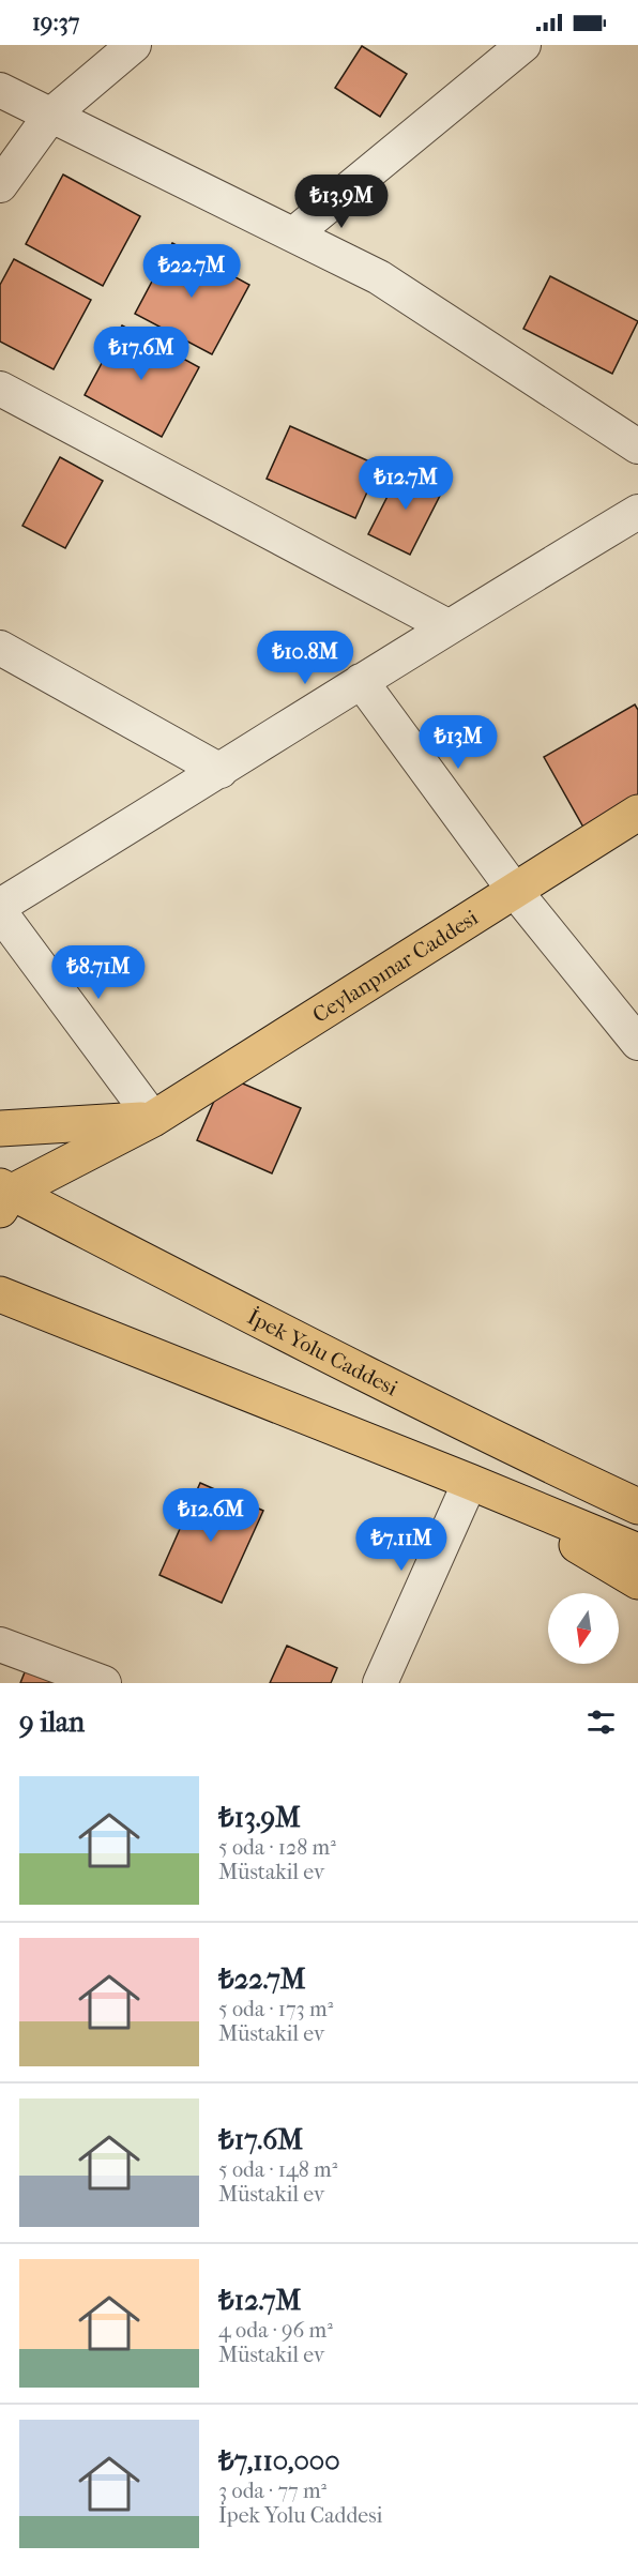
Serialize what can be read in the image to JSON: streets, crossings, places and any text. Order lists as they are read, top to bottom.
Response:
{
  "streets": {
    "main road": ["Ceylanpınar Caddesi", "İpek Yolu Caddesi"]
  },
  "crossings": [
    ["Ceylanpınar Caddesi", "İpek Yolu Caddesi"]
  ],
  "north": "bottom",
  "page": {
    "status": "19:37",
    "price": [
      "₺13.9M",
      "₺22.7M",
      "₺17.6M",
      "₺12.7M",
      "₺10.8M",
      "₺13M",
      "₺8.71M",
      "₺12.6M",
      "₺7.11M"
    ],
    "heading": "9 ilan",
    "list": [
      {
        "name": "₺13.9M",
        "note": "5 oda · 128 m² · Müstakil ev"
      },
      {
        "name": "₺22.7M",
        "note": "5 oda · 173 m² · Müstakil ev"
      },
      {
        "name": "₺17.6M",
        "note": "5 oda · 148 m² · Müstakil ev"
      },
      {
        "name": "₺12.7M",
        "note": "4 oda · 96 m² · Müstakil ev"
      },
      {
        "name": "₺7,110,000",
        "note": "3 oda · 77 m² · İpek Yolu Caddesi"
      }
    ]
  }
}
